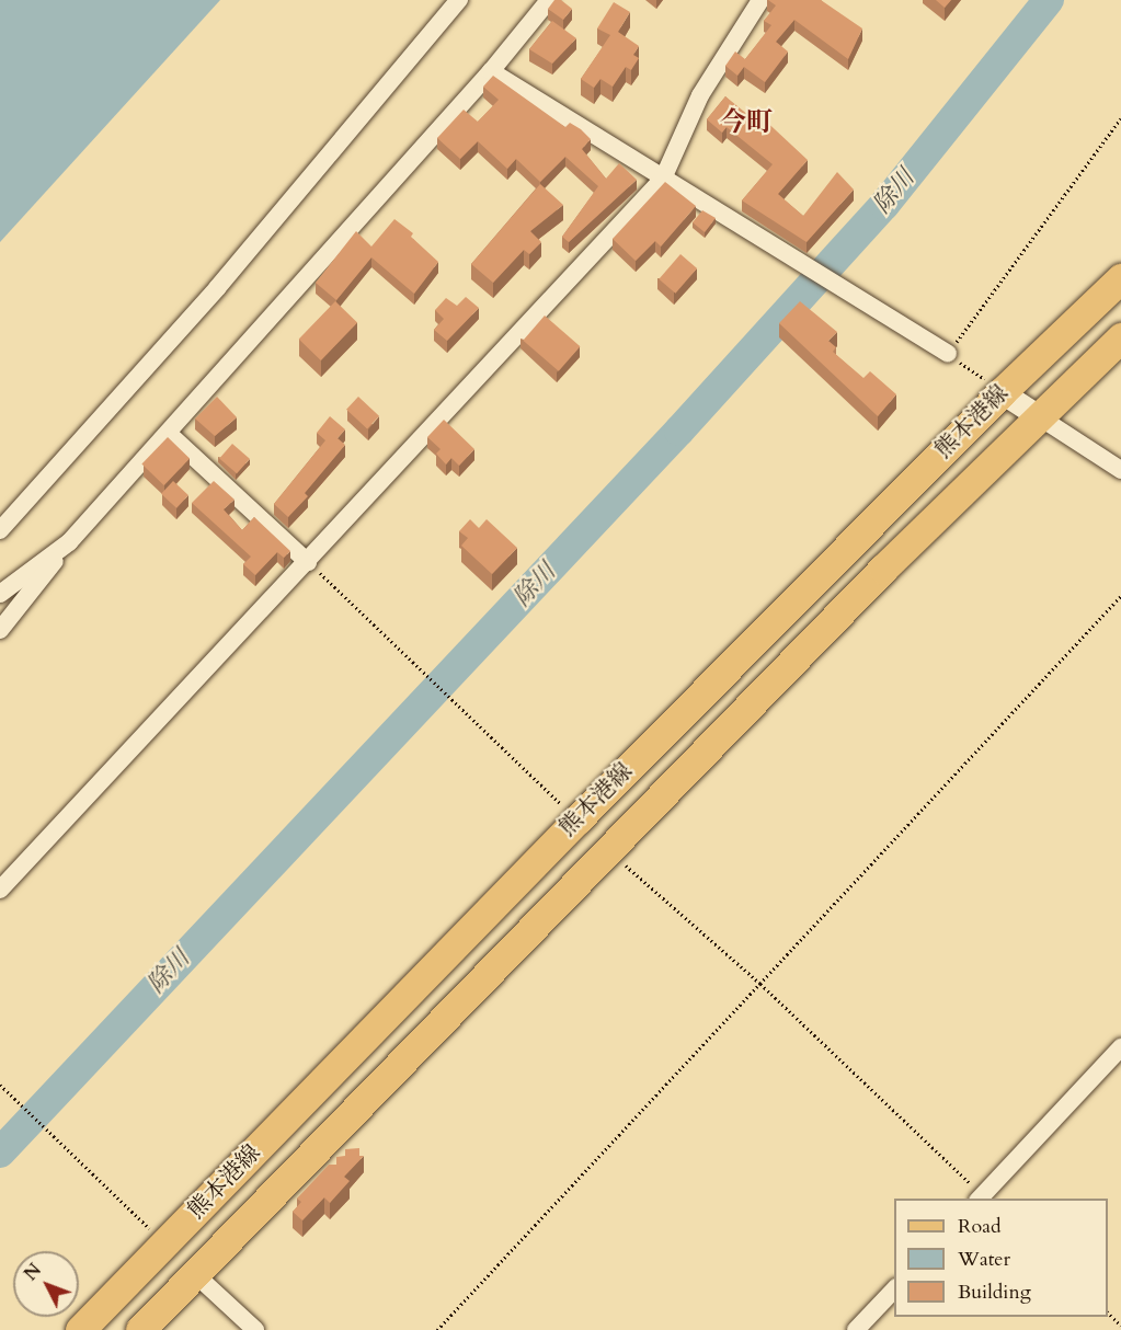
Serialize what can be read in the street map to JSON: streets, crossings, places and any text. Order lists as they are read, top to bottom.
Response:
{
  "streets": {
    "main road": ["熊本港線"]
  },
  "districts": ["今町"],
  "water": ["除川"],
  "legend": ["Road", "Water", "Building"],
  "north": "top left"
}
